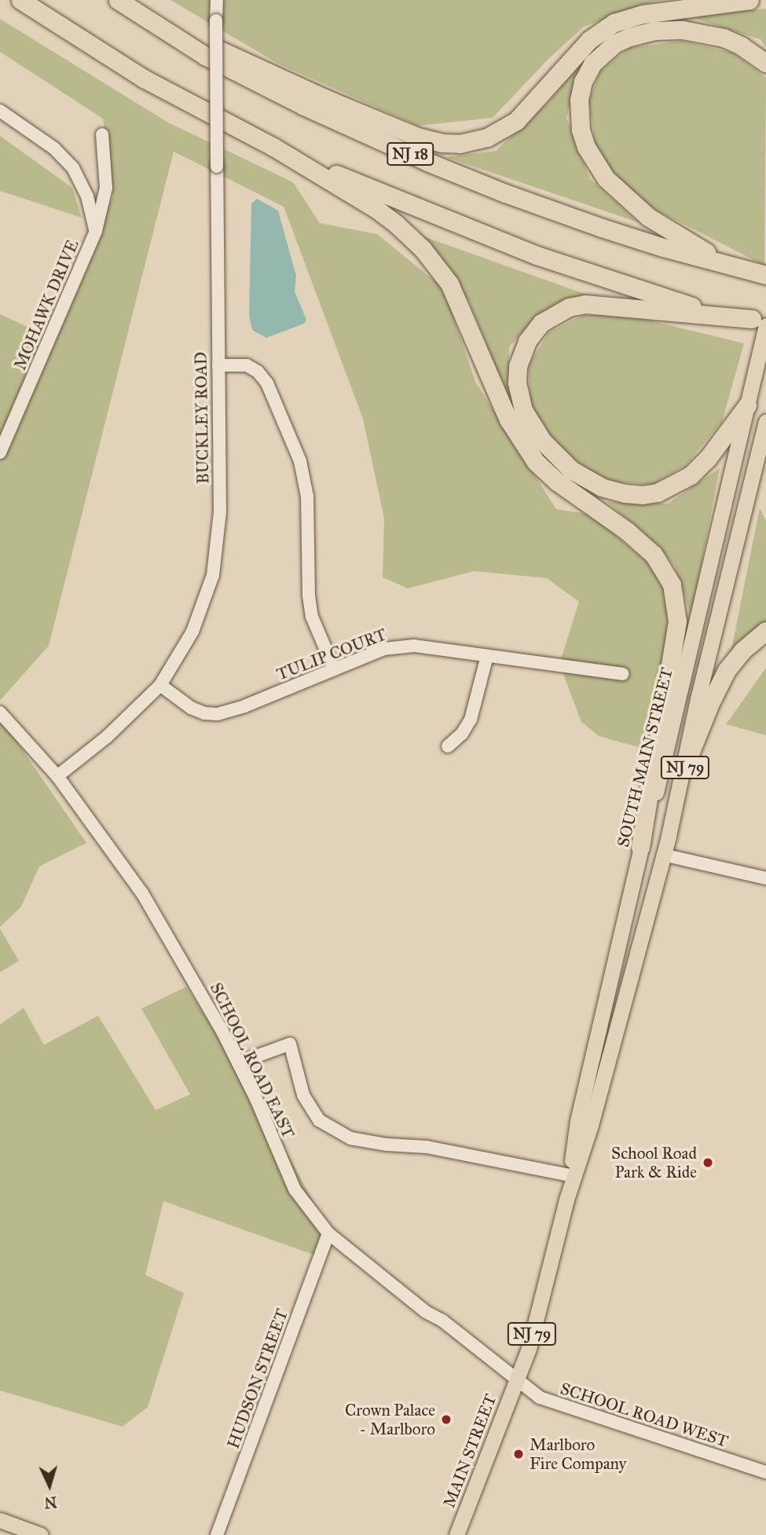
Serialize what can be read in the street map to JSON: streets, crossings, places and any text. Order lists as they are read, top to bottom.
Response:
{
  "streets": {
    "highway": ["NJ 18"],
    "main road": ["SOUTH MAIN STREET", "NJ 79", "MAIN STREET"],
    "street": [
      "MOHAWK DRIVE",
      "BUCKLEY ROAD",
      "TULIP COURT",
      "SCHOOL ROAD EAST",
      "HUDSON STREET",
      "SCHOOL ROAD WEST"
    ]
  },
  "crossings": [
    ["BUCKLEY ROAD", "TULIP COURT"],
    ["BUCKLEY ROAD", "SCHOOL ROAD EAST"],
    ["SOUTH MAIN STREET", "SCHOOL ROAD EAST"],
    ["SOUTH MAIN STREET", "SCHOOL ROAD WEST"],
    ["SOUTH MAIN STREET", "MAIN STREET"],
    ["SCHOOL ROAD EAST", "HUDSON STREET"],
    ["SCHOOL ROAD EAST", "SCHOOL ROAD WEST"],
    ["SCHOOL ROAD EAST", "MAIN STREET"],
    ["SCHOOL ROAD WEST", "MAIN STREET"]
  ],
  "places": ["School Road Park & Ride", "Crown Palace - Marlboro", "Marlboro Fire Company"],
  "north": "bottom"
}
